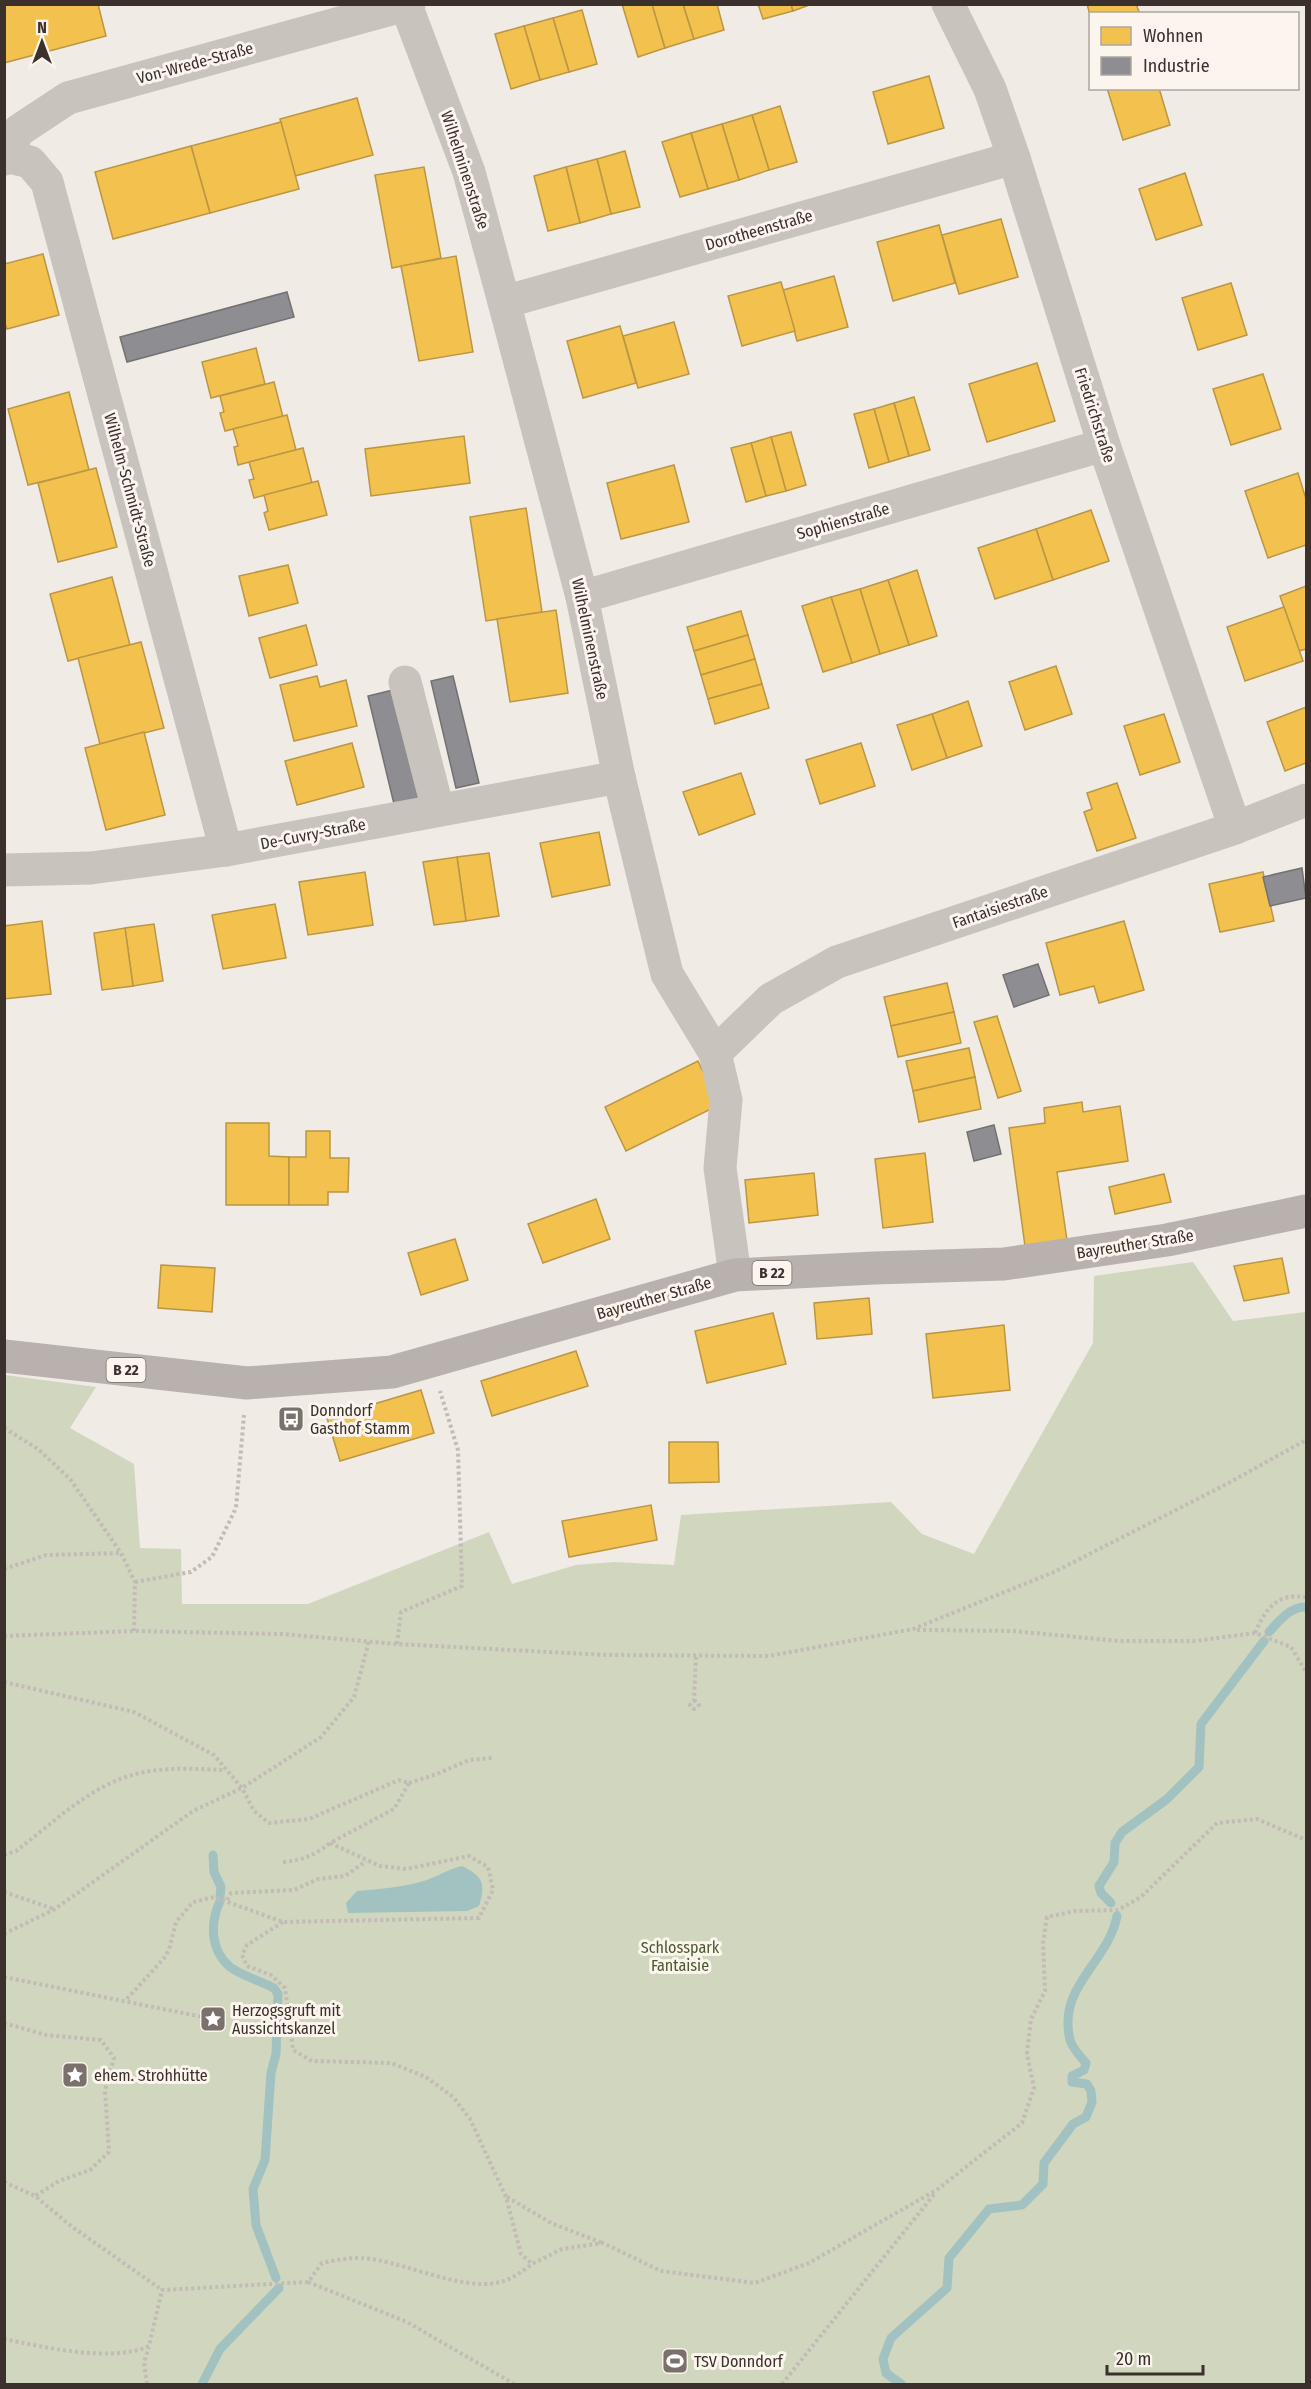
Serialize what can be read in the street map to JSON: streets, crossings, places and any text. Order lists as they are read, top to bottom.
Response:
{
  "streets": {
    "main road": ["Bayreuther Straße", "B 22"],
    "street": [
      "Von-Wrede-Straße",
      "Wilhelminenstraße",
      "Dorotheenstraße",
      "Friedrichstraße",
      "Wilhelm-Schmidt-Straße",
      "Sophienstraße",
      "De-Cuvry-Straße",
      "Fantaisiestraße"
    ]
  },
  "crossings": [
    ["Von-Wrede-Straße", "Wilhelminenstraße"],
    ["Von-Wrede-Straße", "Wilhelm-Schmidt-Straße"],
    ["Wilhelminenstraße", "Dorotheenstraße"],
    ["Wilhelminenstraße", "Sophienstraße"],
    ["Wilhelminenstraße", "De-Cuvry-Straße"],
    ["Wilhelminenstraße", "Fantaisiestraße"],
    ["Wilhelminenstraße", "Bayreuther Straße"],
    ["Dorotheenstraße", "Friedrichstraße"],
    ["Friedrichstraße", "Sophienstraße"],
    ["Friedrichstraße", "Fantaisiestraße"],
    ["Wilhelm-Schmidt-Straße", "De-Cuvry-Straße"]
  ],
  "parks": ["Schlosspark Fantaisie"],
  "places": {
    "bus stop": ["Donndorf Gasthof Stamm"],
    "place": ["Herzogsgruft mit Aussichtskanzel", "ehem. Strohhütte"],
    "sports": ["TSV Donndorf"]
  },
  "legend": ["Wohnen", "Industrie"],
  "scale_bar": "20 m",
  "north": "top"
}
